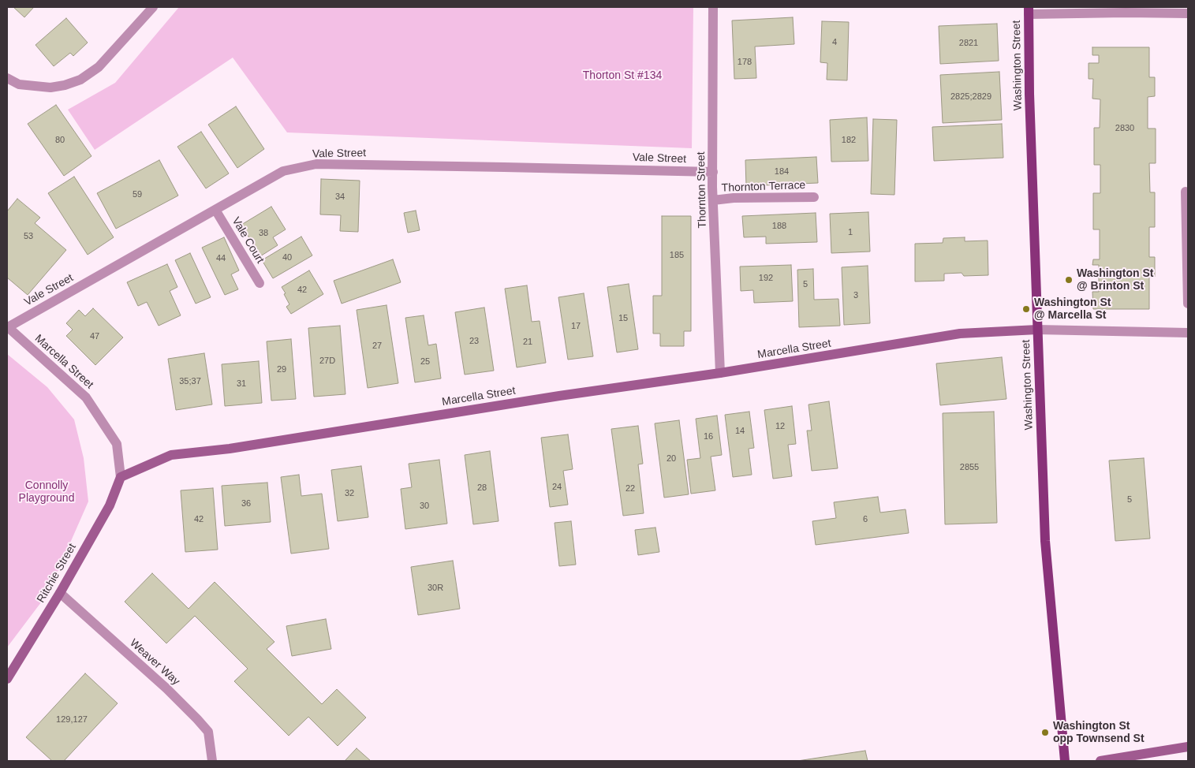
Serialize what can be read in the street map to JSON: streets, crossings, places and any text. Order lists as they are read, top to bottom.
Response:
{
  "streets": {
    "main road": ["Washington Street"],
    "street": [
      "Vale Street",
      "Thornton Terrace",
      "Thornton Street",
      "Vale Court",
      "Marcella Street",
      "Ritchie Street",
      "Weaver Way"
    ]
  },
  "crossings": [
    ["Washington Street", "Marcella Street"],
    ["Vale Street", "Thornton Street"],
    ["Vale Street", "Vale Court"],
    ["Vale Street", "Marcella Street"],
    ["Thornton Terrace", "Thornton Street"],
    ["Thornton Street", "Marcella Street"],
    ["Marcella Street", "Ritchie Street"],
    ["Ritchie Street", "Weaver Way"]
  ],
  "parks": ["Thorton St #134", "Connolly Playground"],
  "places": ["Washington St @ Brinton St", "Washington St @ Marcella St", "Washington St opp Townsend St"],
  "house_numbers": [
    "4",
    "2821",
    "178",
    "2825;2829",
    "2830",
    "80",
    "182",
    "184",
    "59",
    "34",
    "188",
    "1",
    "38",
    "53",
    "185",
    "40",
    "44",
    "192",
    "5",
    "42",
    "3",
    "15",
    "17",
    "47",
    "23",
    "21",
    "27",
    "27D",
    "25",
    "29",
    "35;37",
    "31",
    "12",
    "14",
    "16",
    "20",
    "2855",
    "24",
    "28",
    "22",
    "32",
    "5",
    "36",
    "30",
    "42",
    "6",
    "30R",
    "129,127"
  ]
}
